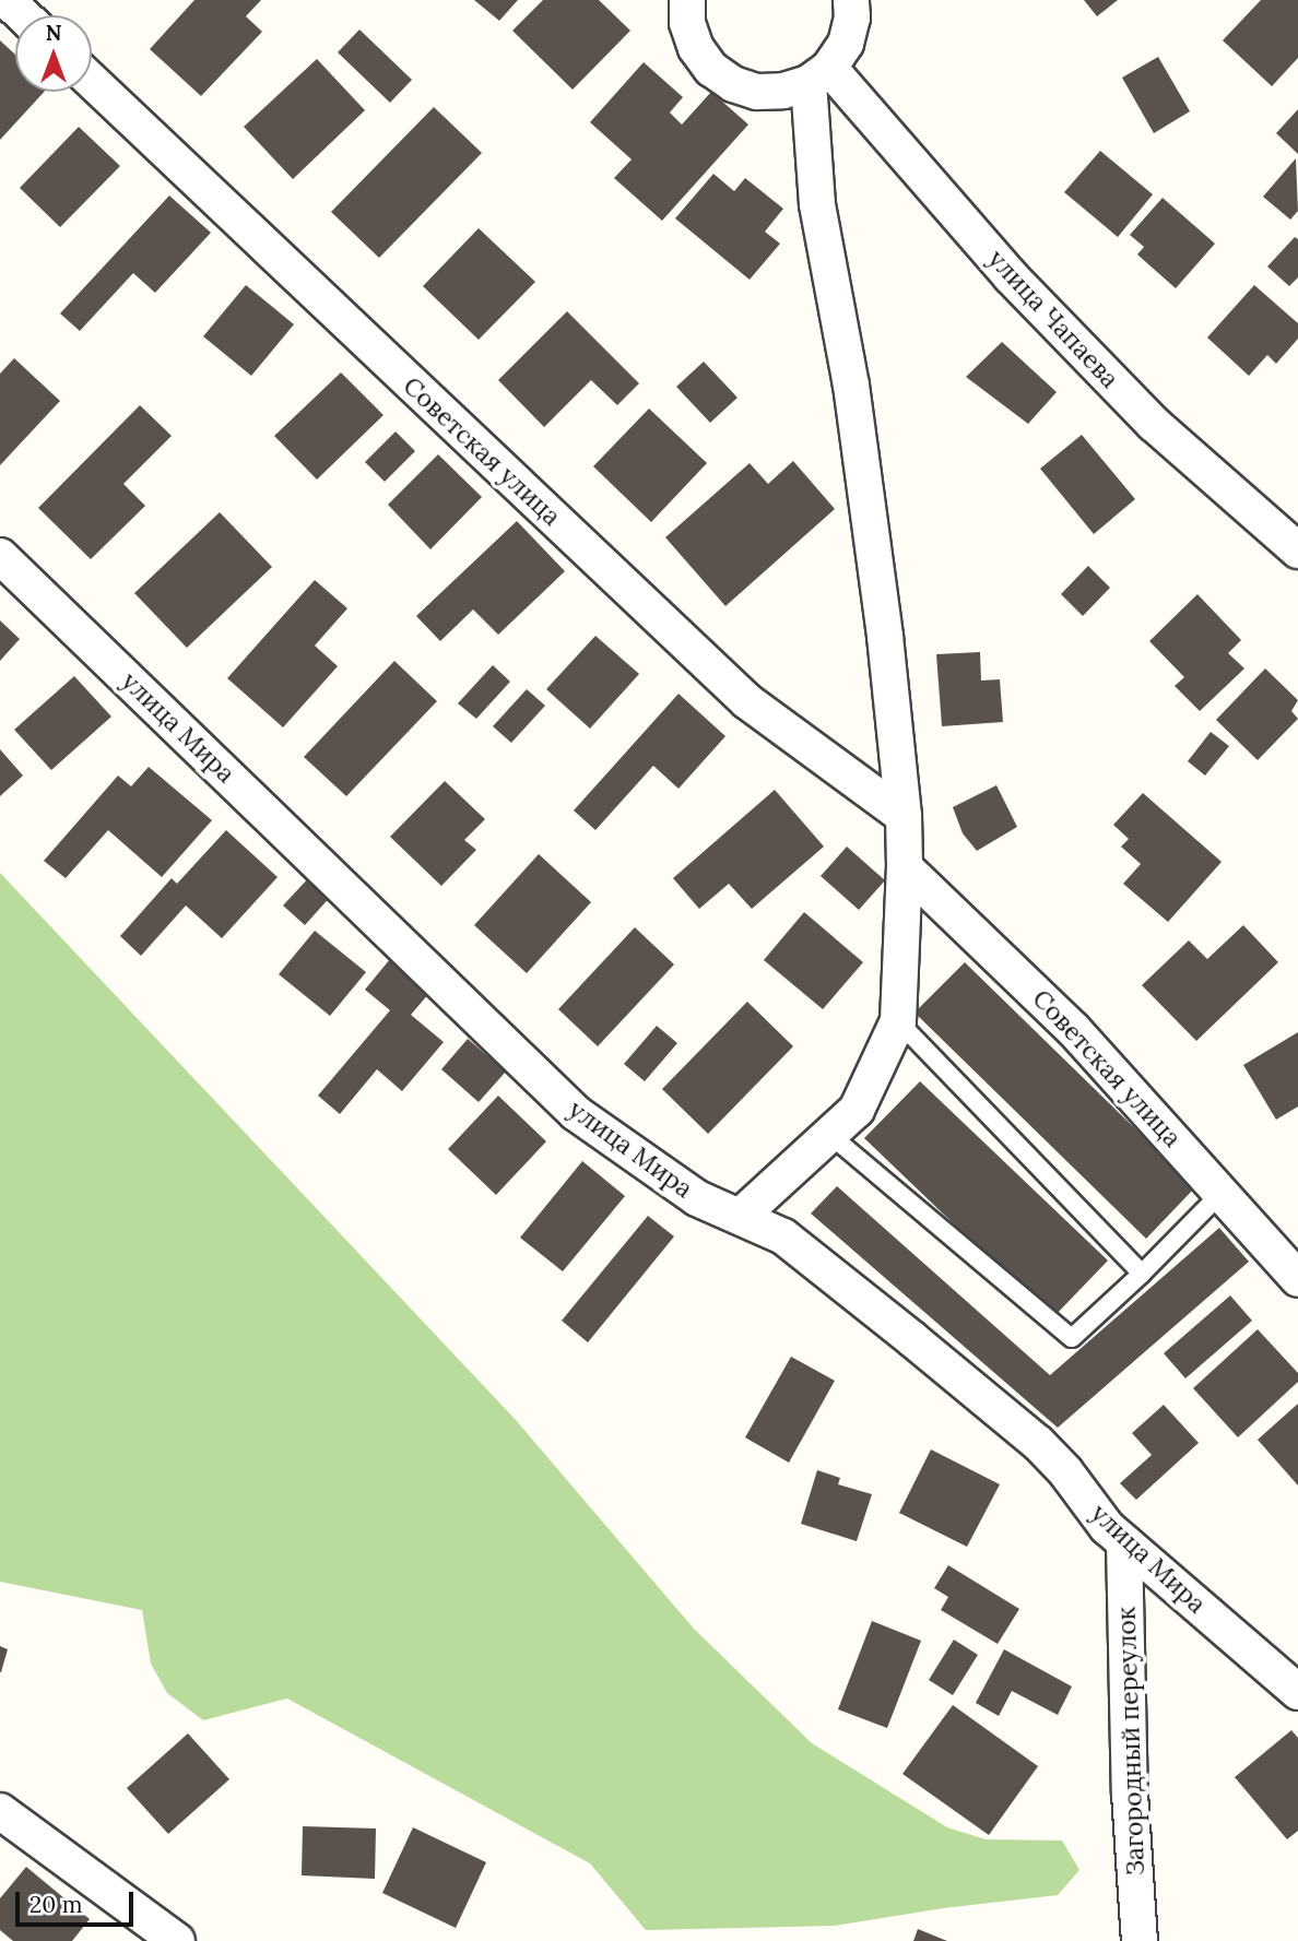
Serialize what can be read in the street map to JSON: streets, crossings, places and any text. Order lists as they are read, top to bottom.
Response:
{
  "streets": {
    "street": [
      "улица Чапаева",
      "Советская улица",
      "улица Мира",
      "Загородный переулок"
    ]
  },
  "crossings": [
    ["улица Мира", "Загородный переулок"]
  ],
  "scale_bar": "20 m",
  "north": "top"
}
